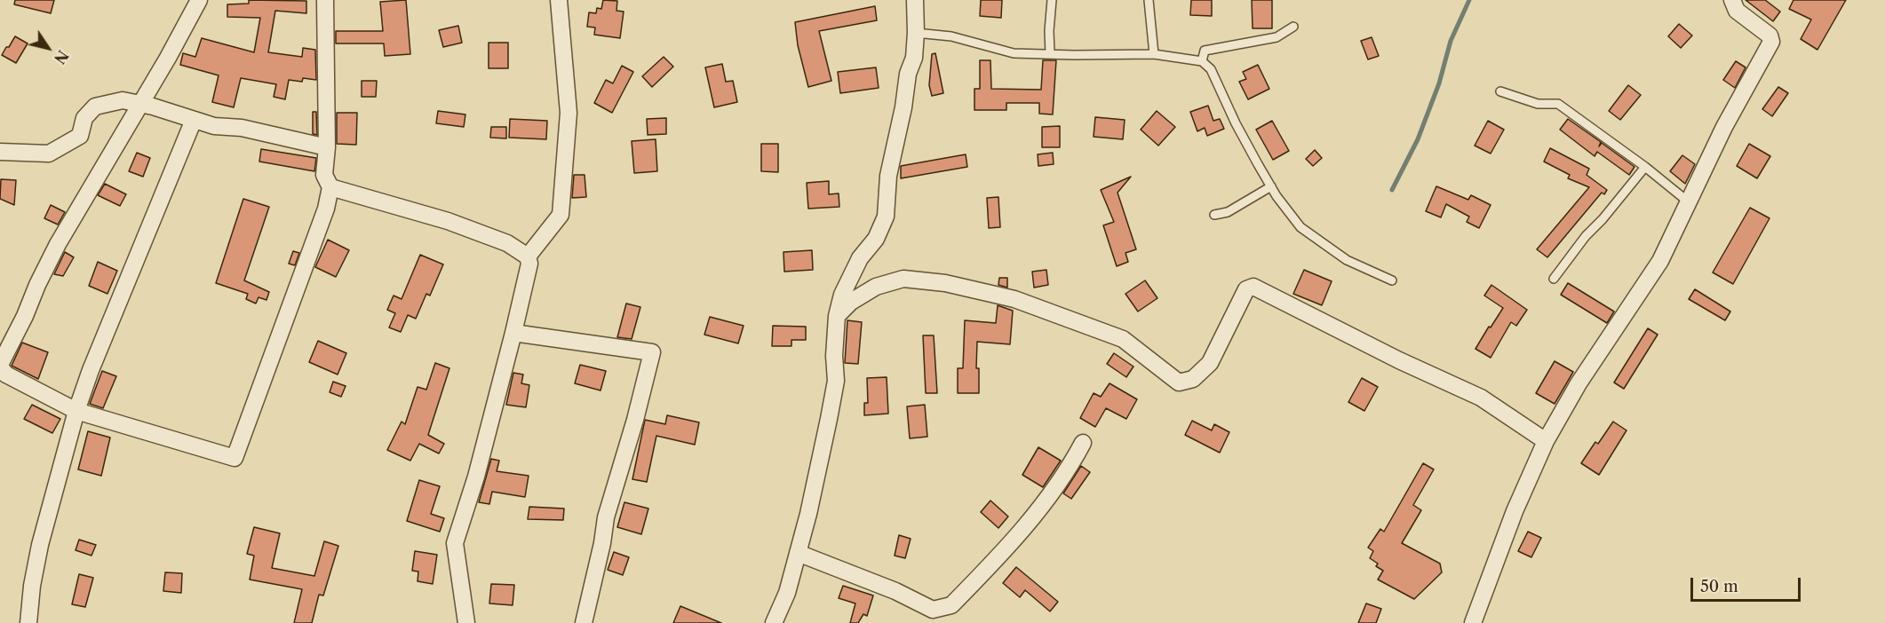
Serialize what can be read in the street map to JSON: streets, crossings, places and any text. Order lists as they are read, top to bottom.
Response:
{
  "scale_bar": "50 m",
  "north": "bottom right"
}
